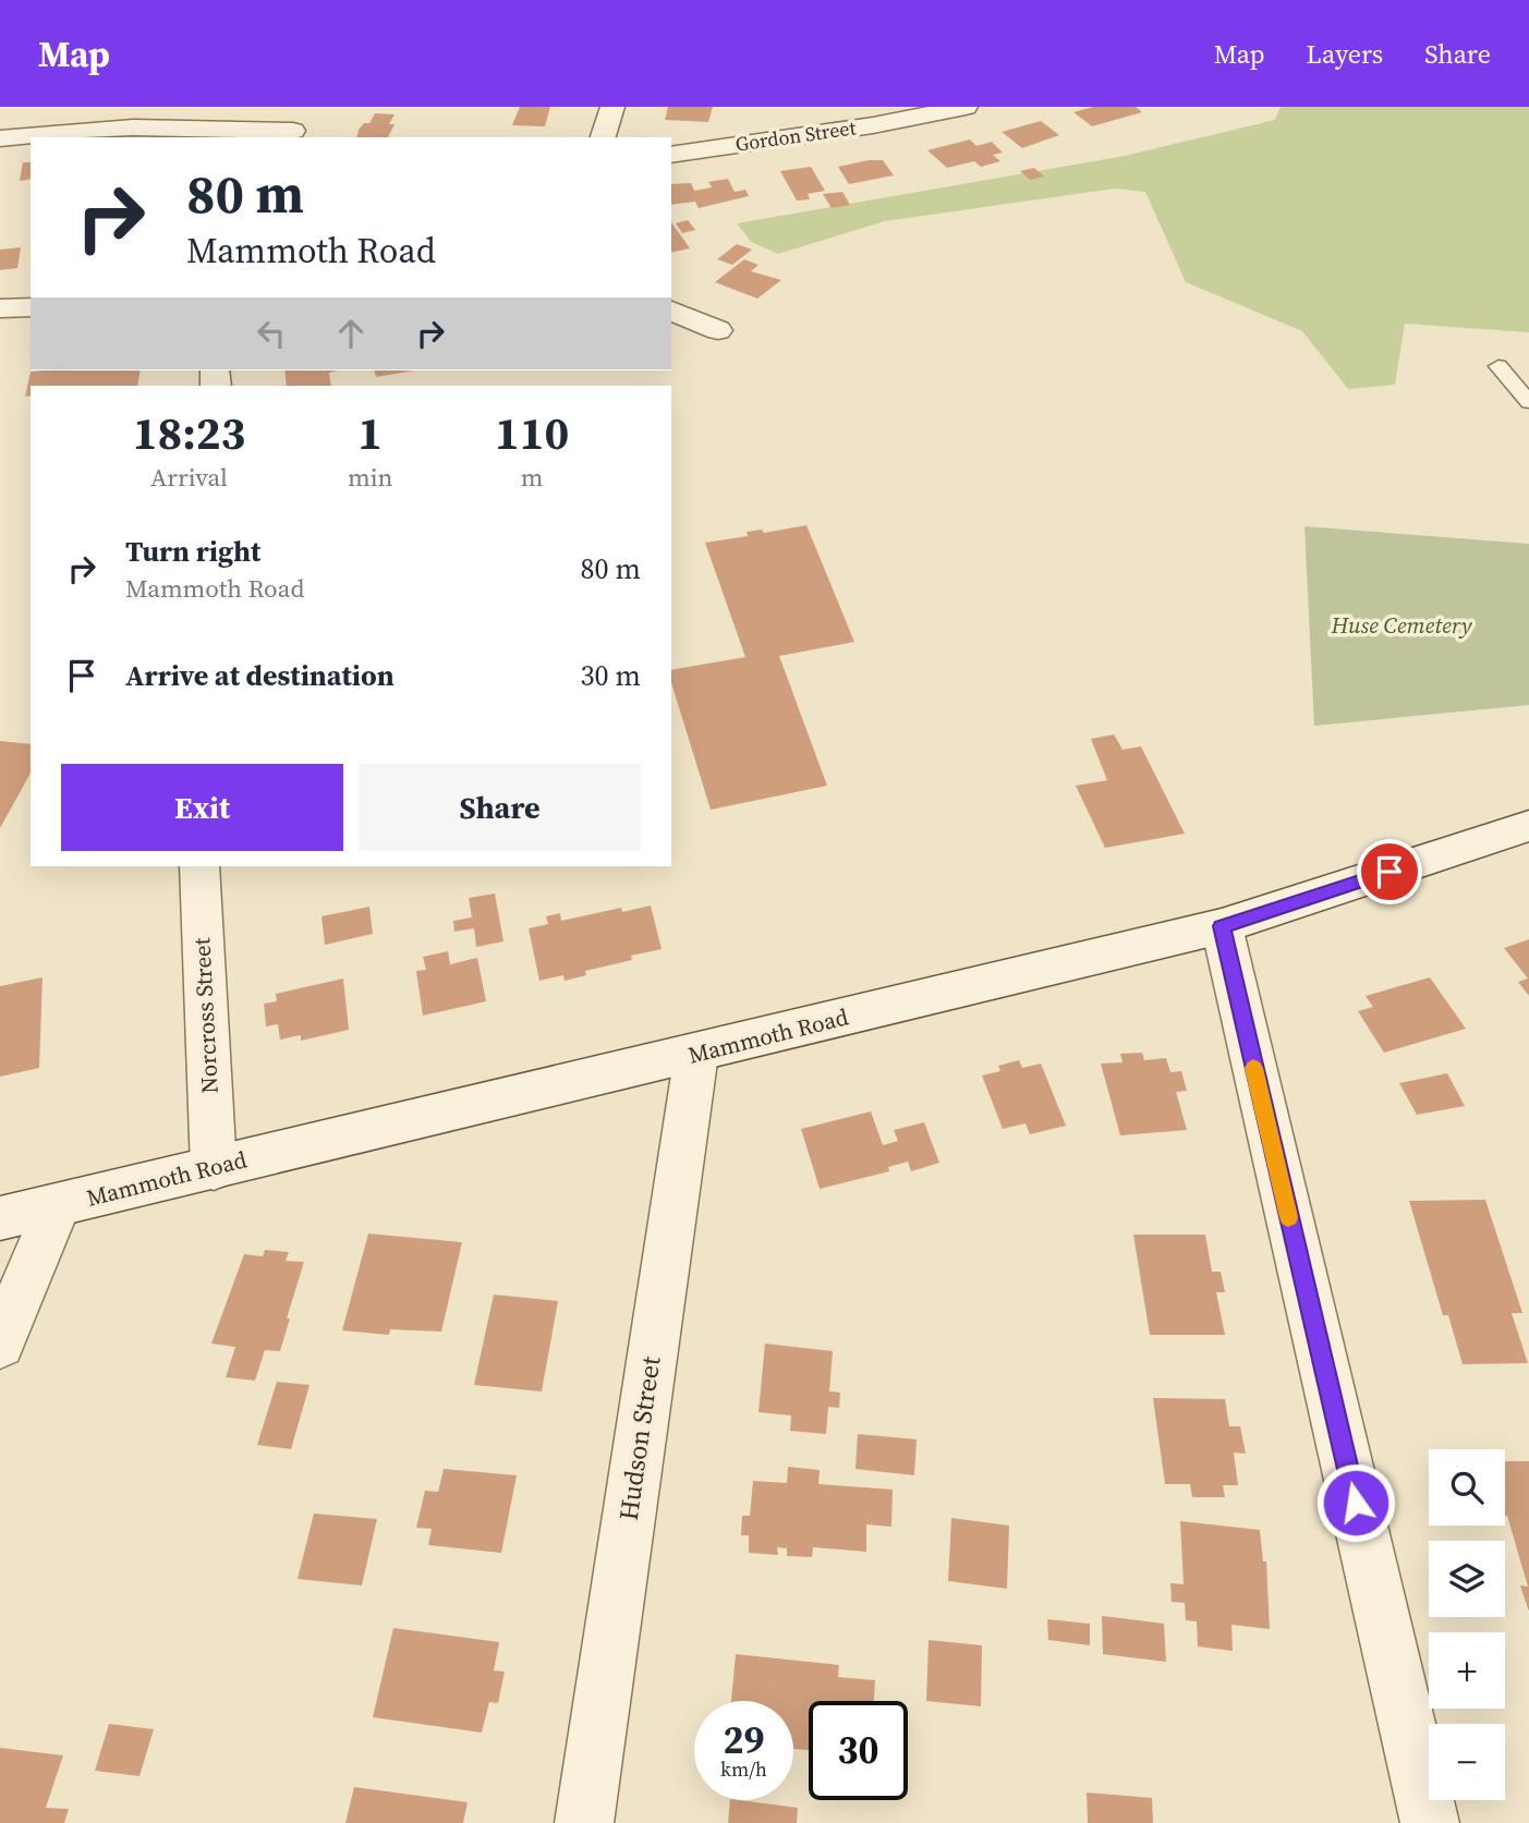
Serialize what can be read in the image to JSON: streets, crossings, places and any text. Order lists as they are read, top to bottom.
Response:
{
  "streets": {
    "street": [
      "Gordon Street",
      "Norcross Street",
      "Mammoth Road",
      "Hudson Street"
    ]
  },
  "crossings": [
    ["Norcross Street", "Mammoth Road"],
    ["Mammoth Road", "Hudson Street"]
  ],
  "parks": ["Huse Cemetery"],
  "page": {
    "header": "Map",
    "nav": ["Map", "Layers", "Share"],
    "turn": ["80 m", "Mammoth Road"],
    "eta": [
      "18:23",
      "Arrival",
      "1",
      "min",
      "110",
      "m"
    ],
    "list": [
      {
        "name": "Turn right",
        "note": "Mammoth Road",
        "value": "80 m"
      },
      {
        "name": "Arrive at destination",
        "value": "30 m"
      }
    ],
    "buttons": ["Exit", "Share"],
    "map_buttons": ["+", "−"],
    "speed": "29 km/h",
    "limit": "30"
  }
}
